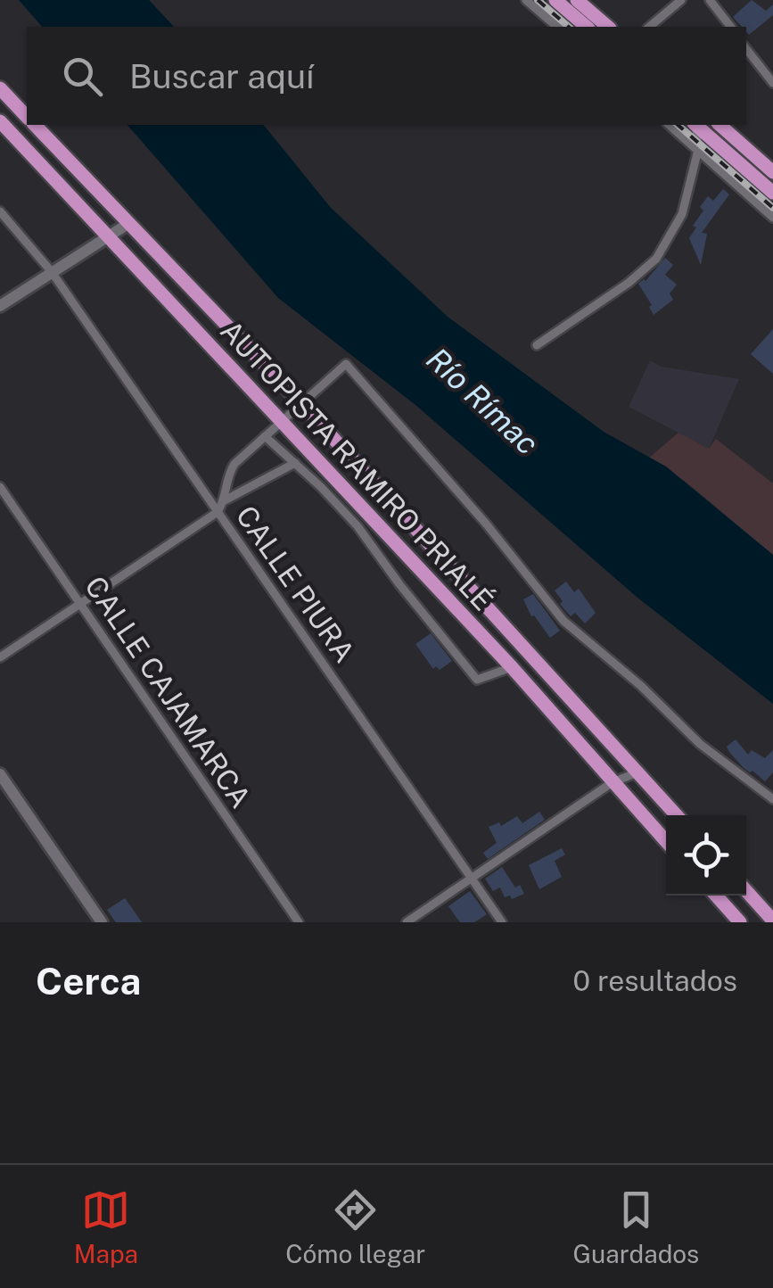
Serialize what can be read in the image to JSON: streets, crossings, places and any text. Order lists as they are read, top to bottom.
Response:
{
  "streets": {
    "highway": ["AUTOPISTA RAMIRO PRIALÉ"],
    "street": ["CALLE PIURA", "CALLE CAJAMARCA"]
  },
  "water": ["Río Rímac"],
  "page": {
    "search": "Buscar aquí",
    "heading": ["Cerca", "0 resultados"],
    "nav": ["Mapa", "Cómo llegar", "Guardados"]
  }
}
